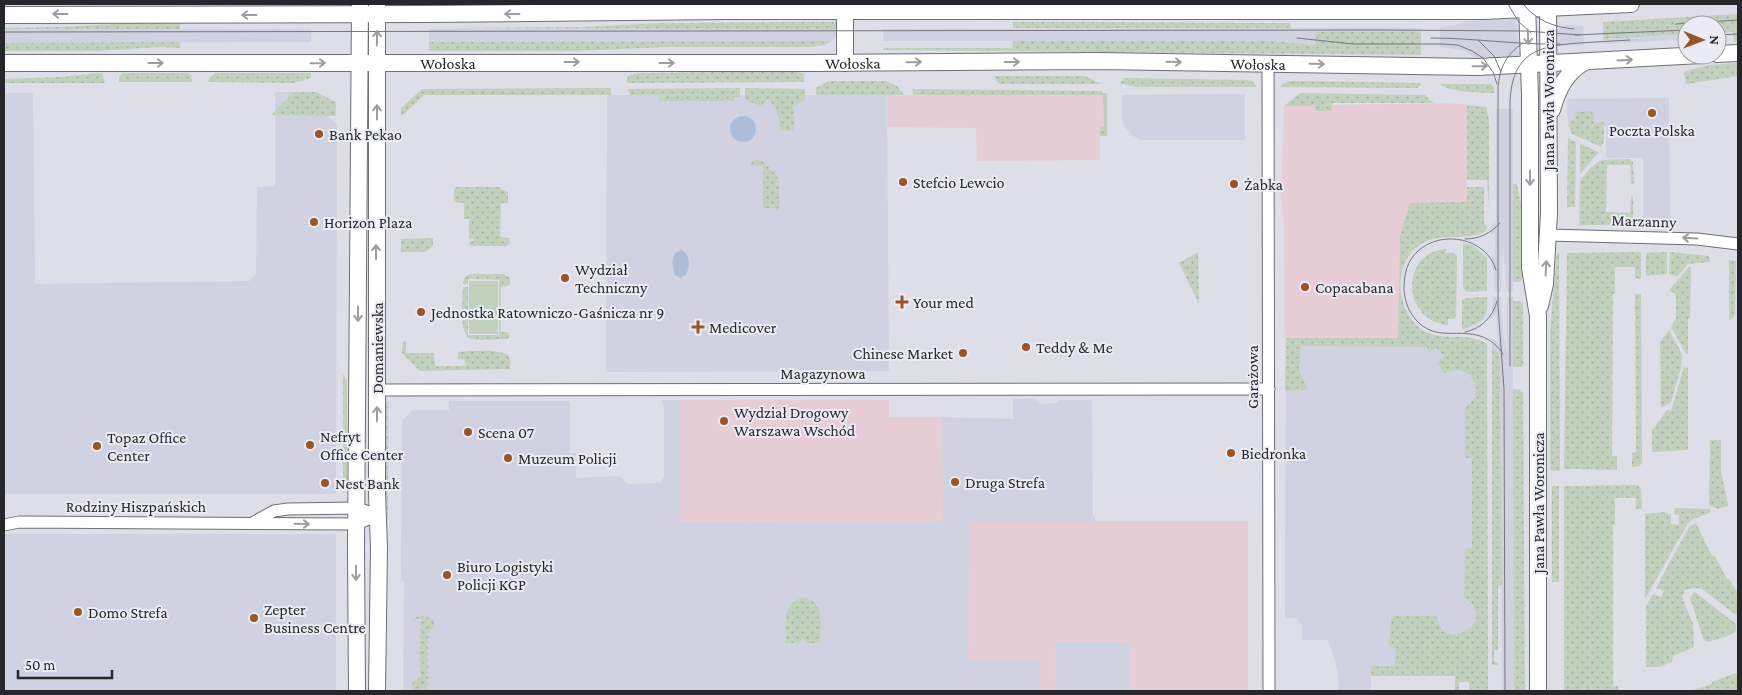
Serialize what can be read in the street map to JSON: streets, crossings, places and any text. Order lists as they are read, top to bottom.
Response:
{
  "streets": {
    "main road": ["Wołoska", "Jana Pawła Woronicza", "Domaniewska"],
    "street": [
      "Marzanny",
      "Magazynowa",
      "Garażowa",
      "Rodziny Hiszpańskich"
    ]
  },
  "crossings": [
    ["Wołoska", "Jana Pawła Woronicza"],
    ["Wołoska", "Domaniewska"],
    ["Wołoska", "Garażowa"],
    ["Jana Pawła Woronicza", "Marzanny"],
    ["Domaniewska", "Magazynowa"],
    ["Domaniewska", "Rodziny Hiszpańskich"],
    ["Magazynowa", "Garażowa"]
  ],
  "one_way": ["Marzanny"],
  "places": {
    "other": [
      "Poczta Polska",
      "Bank Pekao",
      "Stefcio Lewcio",
      "Żabka",
      "Horizon Plaza",
      "Wydział Techniczny",
      "Copacabana",
      "Jednostka Ratowniczo-Gaśnicza nr 9",
      "Teddy & Me",
      "Chinese Market",
      "Wydział Drogowy Warszawa Wschód",
      "Scena 07",
      "Nefryt Office Center",
      "Topaz Office Center",
      "Biedronka",
      "Muzeum Policji",
      "Druga Strefa",
      "Nest Bank",
      "Biuro Logistyki Policji KGP",
      "Domo Strefa",
      "Zepter Business Centre"
    ],
    "health": ["Your med", "Medicover"]
  },
  "scale_bar": "50 m",
  "north": "right"
}
